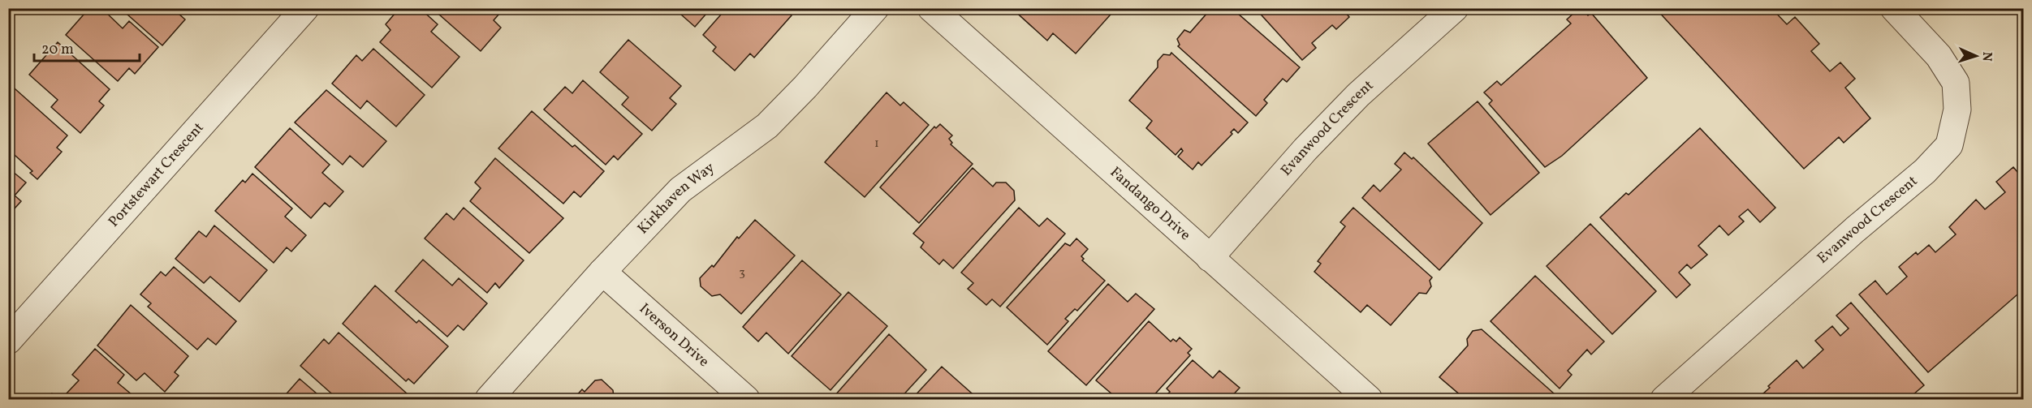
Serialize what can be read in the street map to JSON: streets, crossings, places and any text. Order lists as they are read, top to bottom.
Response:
{
  "streets": {
    "street": [
      "Evanwood Crescent",
      "Portstewart Crescent",
      "Kirkhaven Way",
      "Fandango Drive",
      "Iverson Drive"
    ]
  },
  "crossings": [
    ["Evanwood Crescent", "Fandango Drive"],
    ["Kirkhaven Way", "Iverson Drive"]
  ],
  "house_numbers": ["1", "3"],
  "scale_bar": "20 m",
  "north": "right"
}
